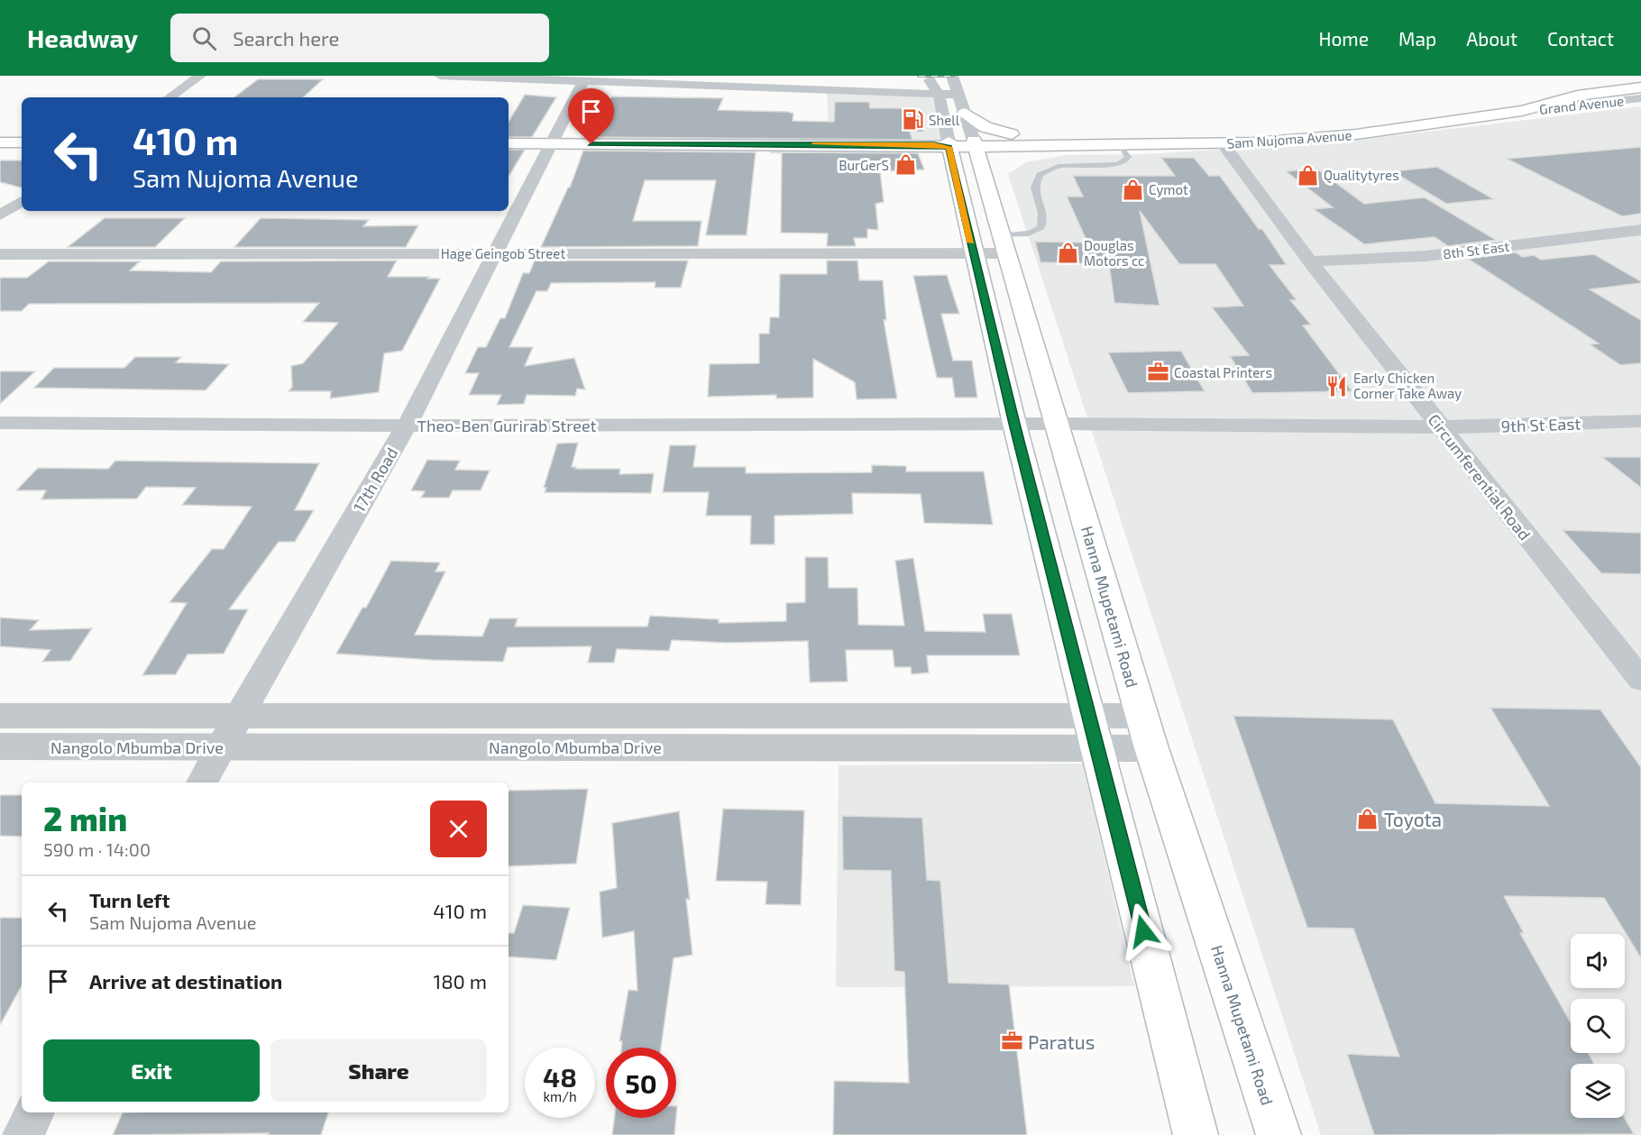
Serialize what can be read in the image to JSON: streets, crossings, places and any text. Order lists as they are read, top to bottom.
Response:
{
  "streets": {
    "main road": ["Sam Nujoma Avenue", "Hanna Mupetami Road"],
    "street": [
      "Grand Avenue",
      "8th St East",
      "Hage Geingob Street",
      "9th St East",
      "Theo-Ben Gurirab Street",
      "Circumferential Road",
      "17th Road",
      "Nangolo Mbumba Drive"
    ]
  },
  "crossings": [
    ["Grand Avenue", "Sam Nujoma Avenue"],
    ["Sam Nujoma Avenue", "Circumferential Road"],
    ["Sam Nujoma Avenue", "17th Road"],
    ["Sam Nujoma Avenue", "Hanna Mupetami Road"],
    ["8th St East", "Circumferential Road"],
    ["Hage Geingob Street", "17th Road"],
    ["Hage Geingob Street", "Hanna Mupetami Road"],
    ["9th St East", "Theo-Ben Gurirab Street"],
    ["9th St East", "Circumferential Road"],
    ["9th St East", "Hanna Mupetami Road"],
    ["Theo-Ben Gurirab Street", "17th Road"],
    ["Theo-Ben Gurirab Street", "Hanna Mupetami Road"],
    ["17th Road", "Nangolo Mbumba Drive"],
    ["Hanna Mupetami Road", "Nangolo Mbumba Drive"]
  ],
  "places": {
    "fuel station": ["Shell"],
    "shop": [
      "BurGerS",
      "Qualitytyres",
      "Cymot",
      "Douglas Motors cc",
      "Toyota"
    ],
    "office": ["Coastal Printers", "Paratus"],
    "restaurant": ["Early Chicken Corner Take Away"]
  },
  "page": {
    "header": "Headway",
    "search": "Search here",
    "nav": [
      "Home",
      "Map",
      "About",
      "Contact"
    ],
    "turn": ["410 m", "Sam Nujoma Avenue"],
    "heading": ["2 min", "590 m · 14:00"],
    "list": [
      {
        "name": "Turn left",
        "note": "Sam Nujoma Avenue",
        "value": "410 m"
      },
      {
        "name": "Arrive at destination",
        "value": "180 m"
      }
    ],
    "buttons": ["Exit", "Share"],
    "speed": "48 km/h",
    "limit": "50"
  }
}
